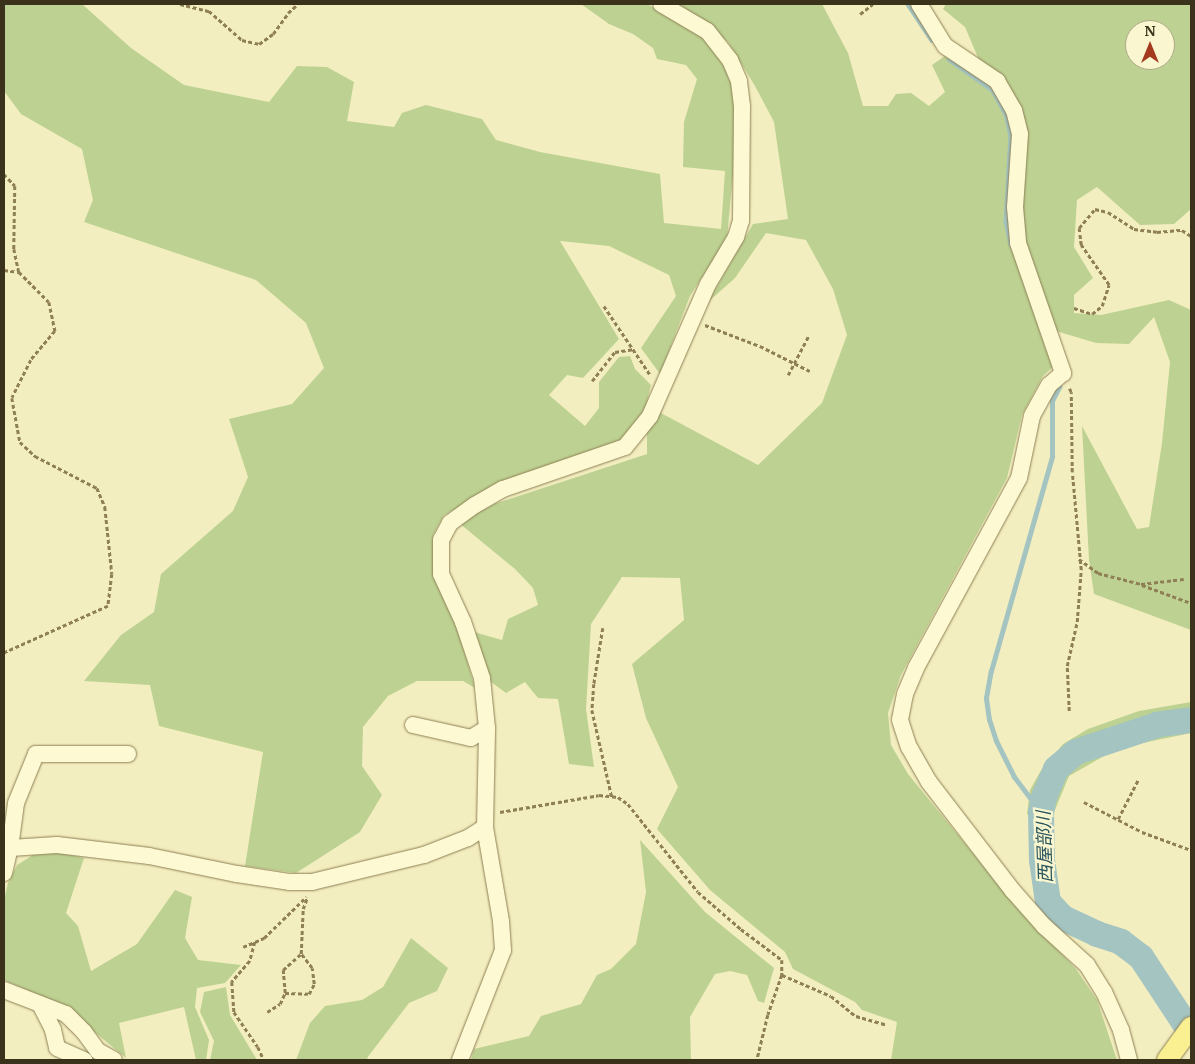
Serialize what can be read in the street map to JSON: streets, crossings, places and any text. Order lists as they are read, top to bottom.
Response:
{
  "water": ["西屋部川"],
  "north": "top"
}
